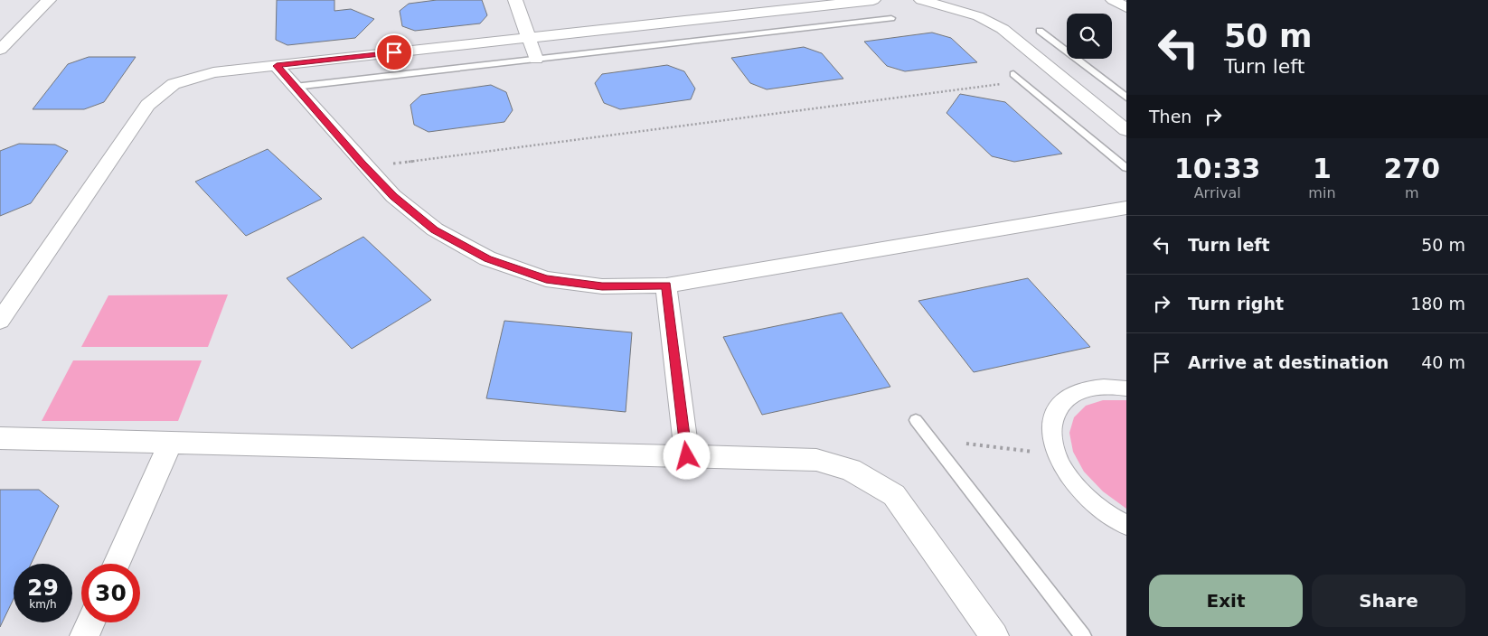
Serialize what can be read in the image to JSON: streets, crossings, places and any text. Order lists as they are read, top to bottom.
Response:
{
  "page": {
    "turn": ["50 m", "Turn left"],
    "then": "Then",
    "eta": [
      "10:33",
      "Arrival",
      "1",
      "min",
      "270",
      "m"
    ],
    "list": [
      {
        "name": "Turn left",
        "value": "50 m"
      },
      {
        "name": "Turn right",
        "value": "180 m"
      },
      {
        "name": "Arrive at destination",
        "value": "40 m"
      }
    ],
    "speed": "29 km/h",
    "limit": "30",
    "buttons": ["Exit", "Share"]
  }
}
